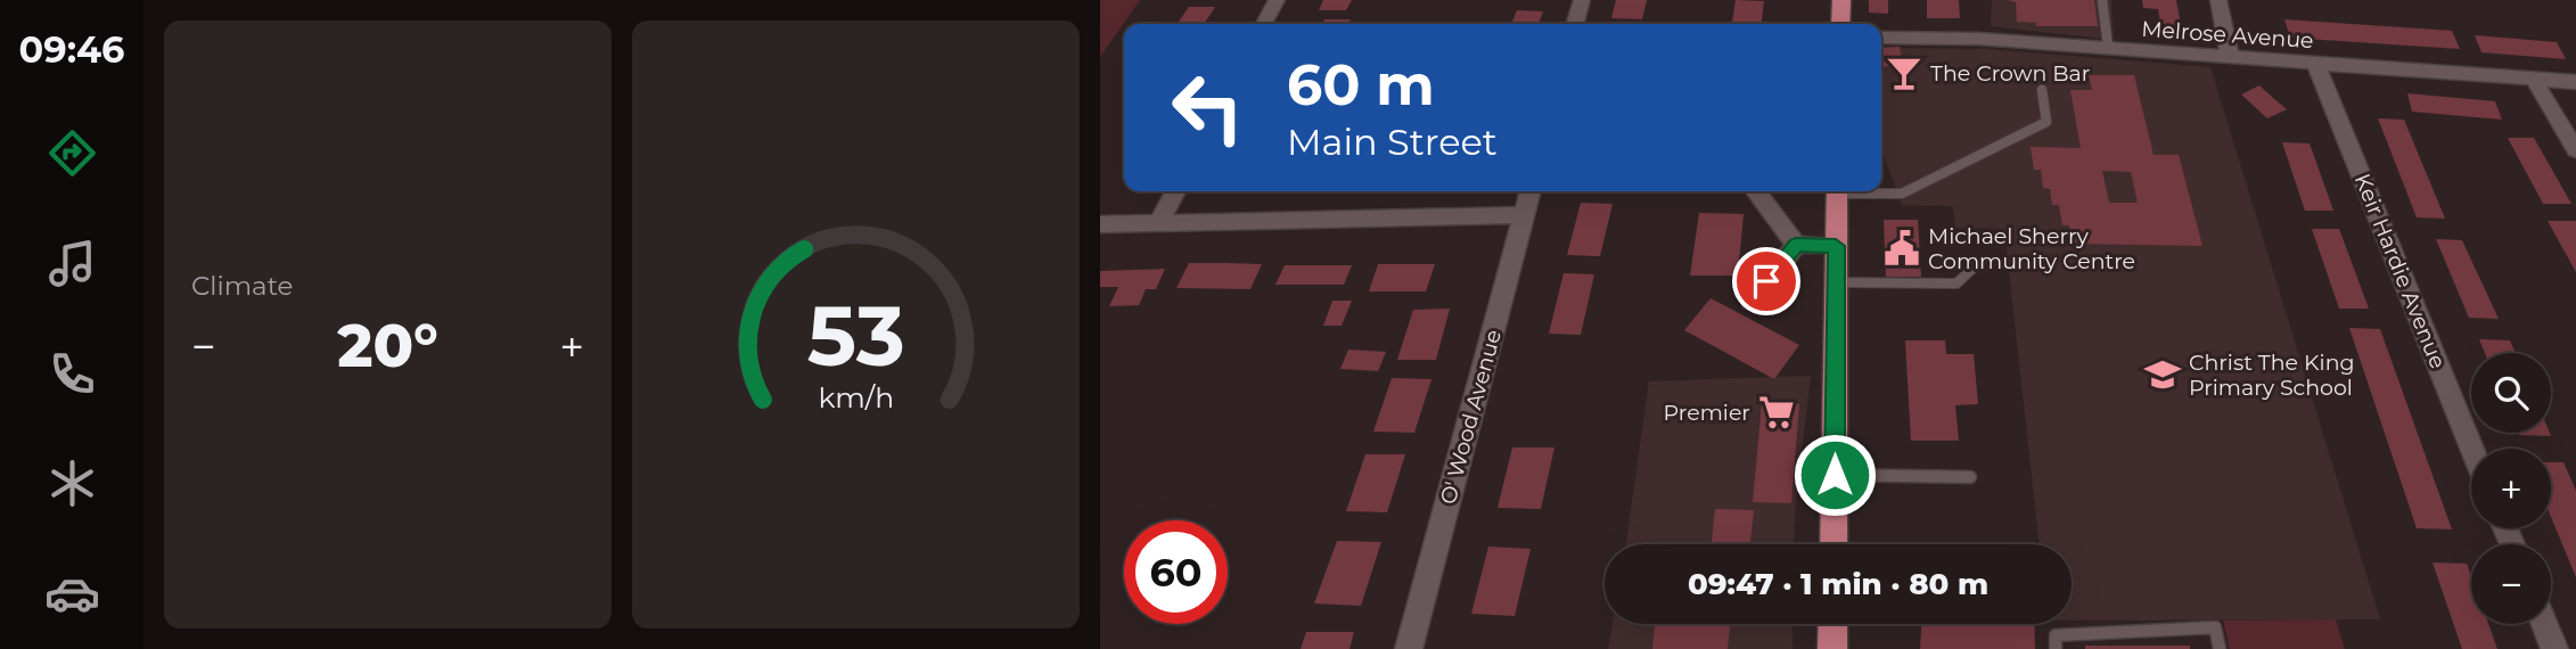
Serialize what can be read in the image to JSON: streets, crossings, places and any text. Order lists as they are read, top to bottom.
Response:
{
  "streets": {
    "street": ["Melrose Avenue", "Keir Hardie Avenue", "O' Wood Avenue"]
  },
  "crossings": [
    ["Melrose Avenue", "Keir Hardie Avenue"]
  ],
  "places": {
    "bar": ["The Crown Bar"],
    "public building": ["Michael Sherry Community Centre"],
    "school or university": ["Christ The King Primary School"],
    "supermarket": ["Premier"]
  },
  "page": {
    "tabs": "09:46",
    "tile": "Climate",
    "turn": ["60 m", "Main Street"],
    "heat": ["−", "20°", "+"],
    "map_buttons": ["+", "−"],
    "limit": "60",
    "trip": "09:47 · 1 min · 80 m",
    "gauge": ["53", "km/h"]
  }
}
